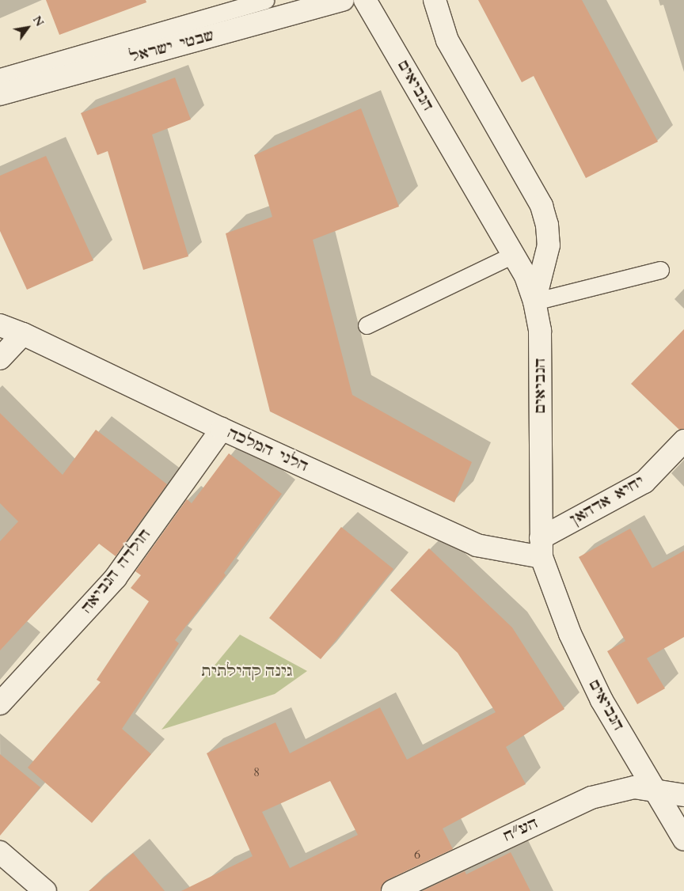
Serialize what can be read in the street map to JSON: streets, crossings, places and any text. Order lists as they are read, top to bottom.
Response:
{
  "streets": {
    "street": [
      "שבטי ישראל",
      "הנביאים",
      "הלני המלכה",
      "יחיא אדהאן",
      "חולדה הנביאה",
      "הע״ח"
    ]
  },
  "crossings": [
    ["הנביאים", "הלני המלכה"],
    ["הנביאים", "יחיא אדהאן"],
    ["הנביאים", "הע״ח"],
    ["הלני המלכה", "יחיא אדהאן"],
    ["הלני המלכה", "חולדה הנביאה"]
  ],
  "parks": ["גינה קהילתית"],
  "house_numbers": ["8", "6"],
  "north": "top right"
}
